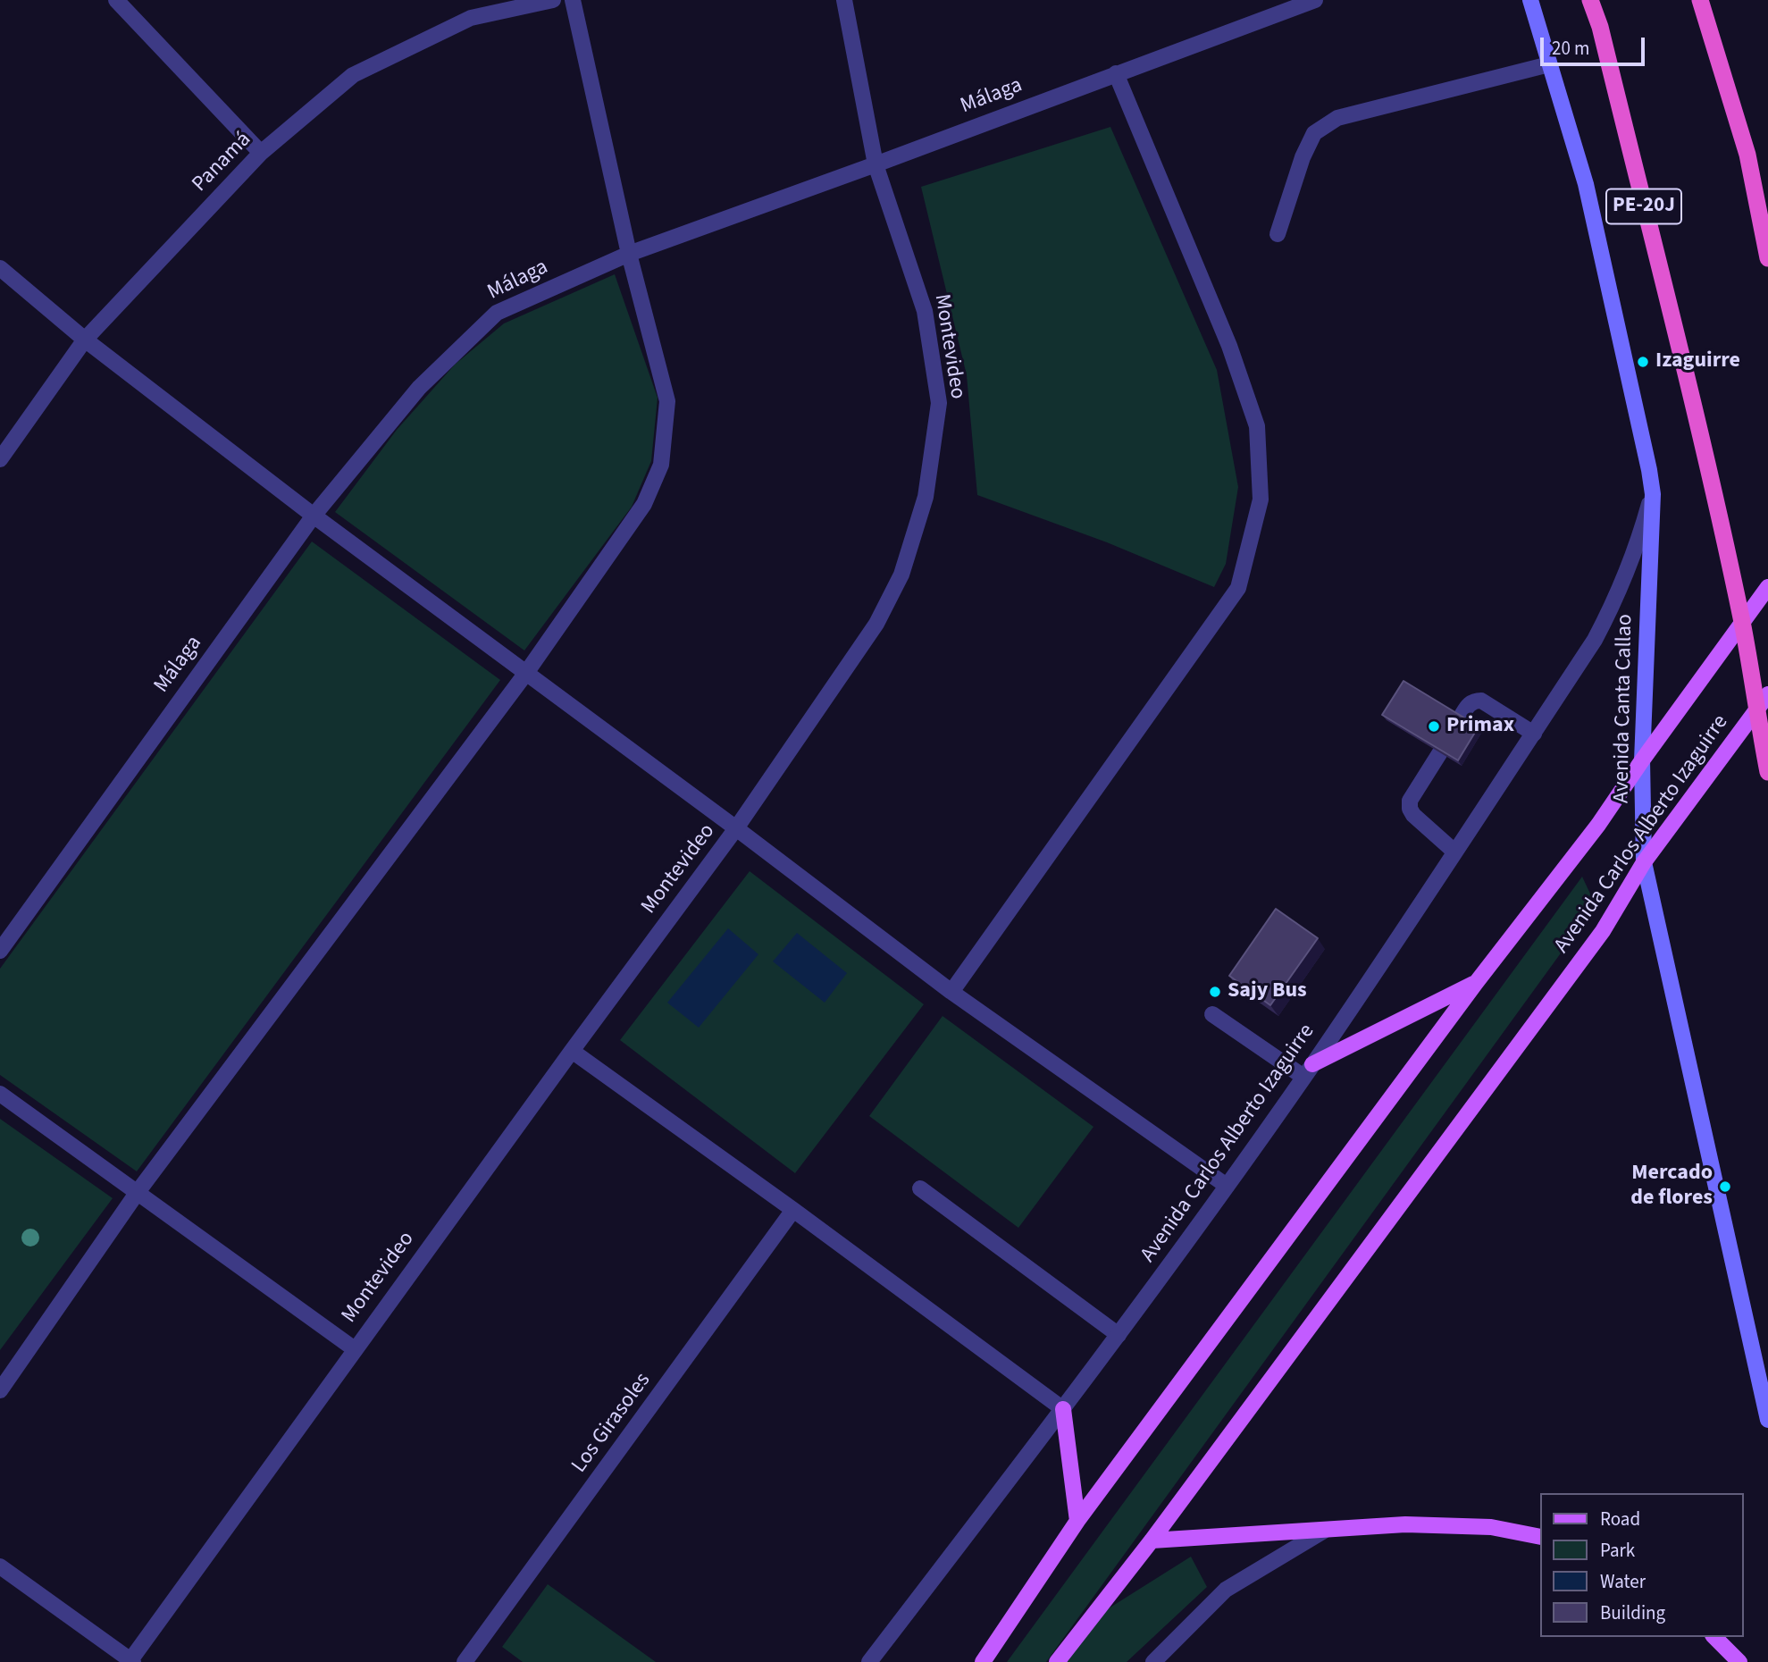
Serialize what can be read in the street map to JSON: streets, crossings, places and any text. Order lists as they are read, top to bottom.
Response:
{
  "streets": {
    "highway": ["PE-20J"],
    "main road": ["Avenida Canta Callao", "Avenida Carlos Alberto Izaguirre"],
    "street": [
      "Málaga",
      "Panamá",
      "Montevideo",
      "Los Girasoles"
    ]
  },
  "crossings": [
    ["Málaga", "Montevideo"],
    ["PE-20J", "Avenida Carlos Alberto Izaguirre"],
    ["Avenida Canta Callao", "Avenida Carlos Alberto Izaguirre"]
  ],
  "places": [
    "Izaguirre",
    "Primax",
    "Sajy Bus",
    "Mercado de flores"
  ],
  "legend": [
    "Road",
    "Park",
    "Water",
    "Building"
  ],
  "scale_bar": "20 m"
}
